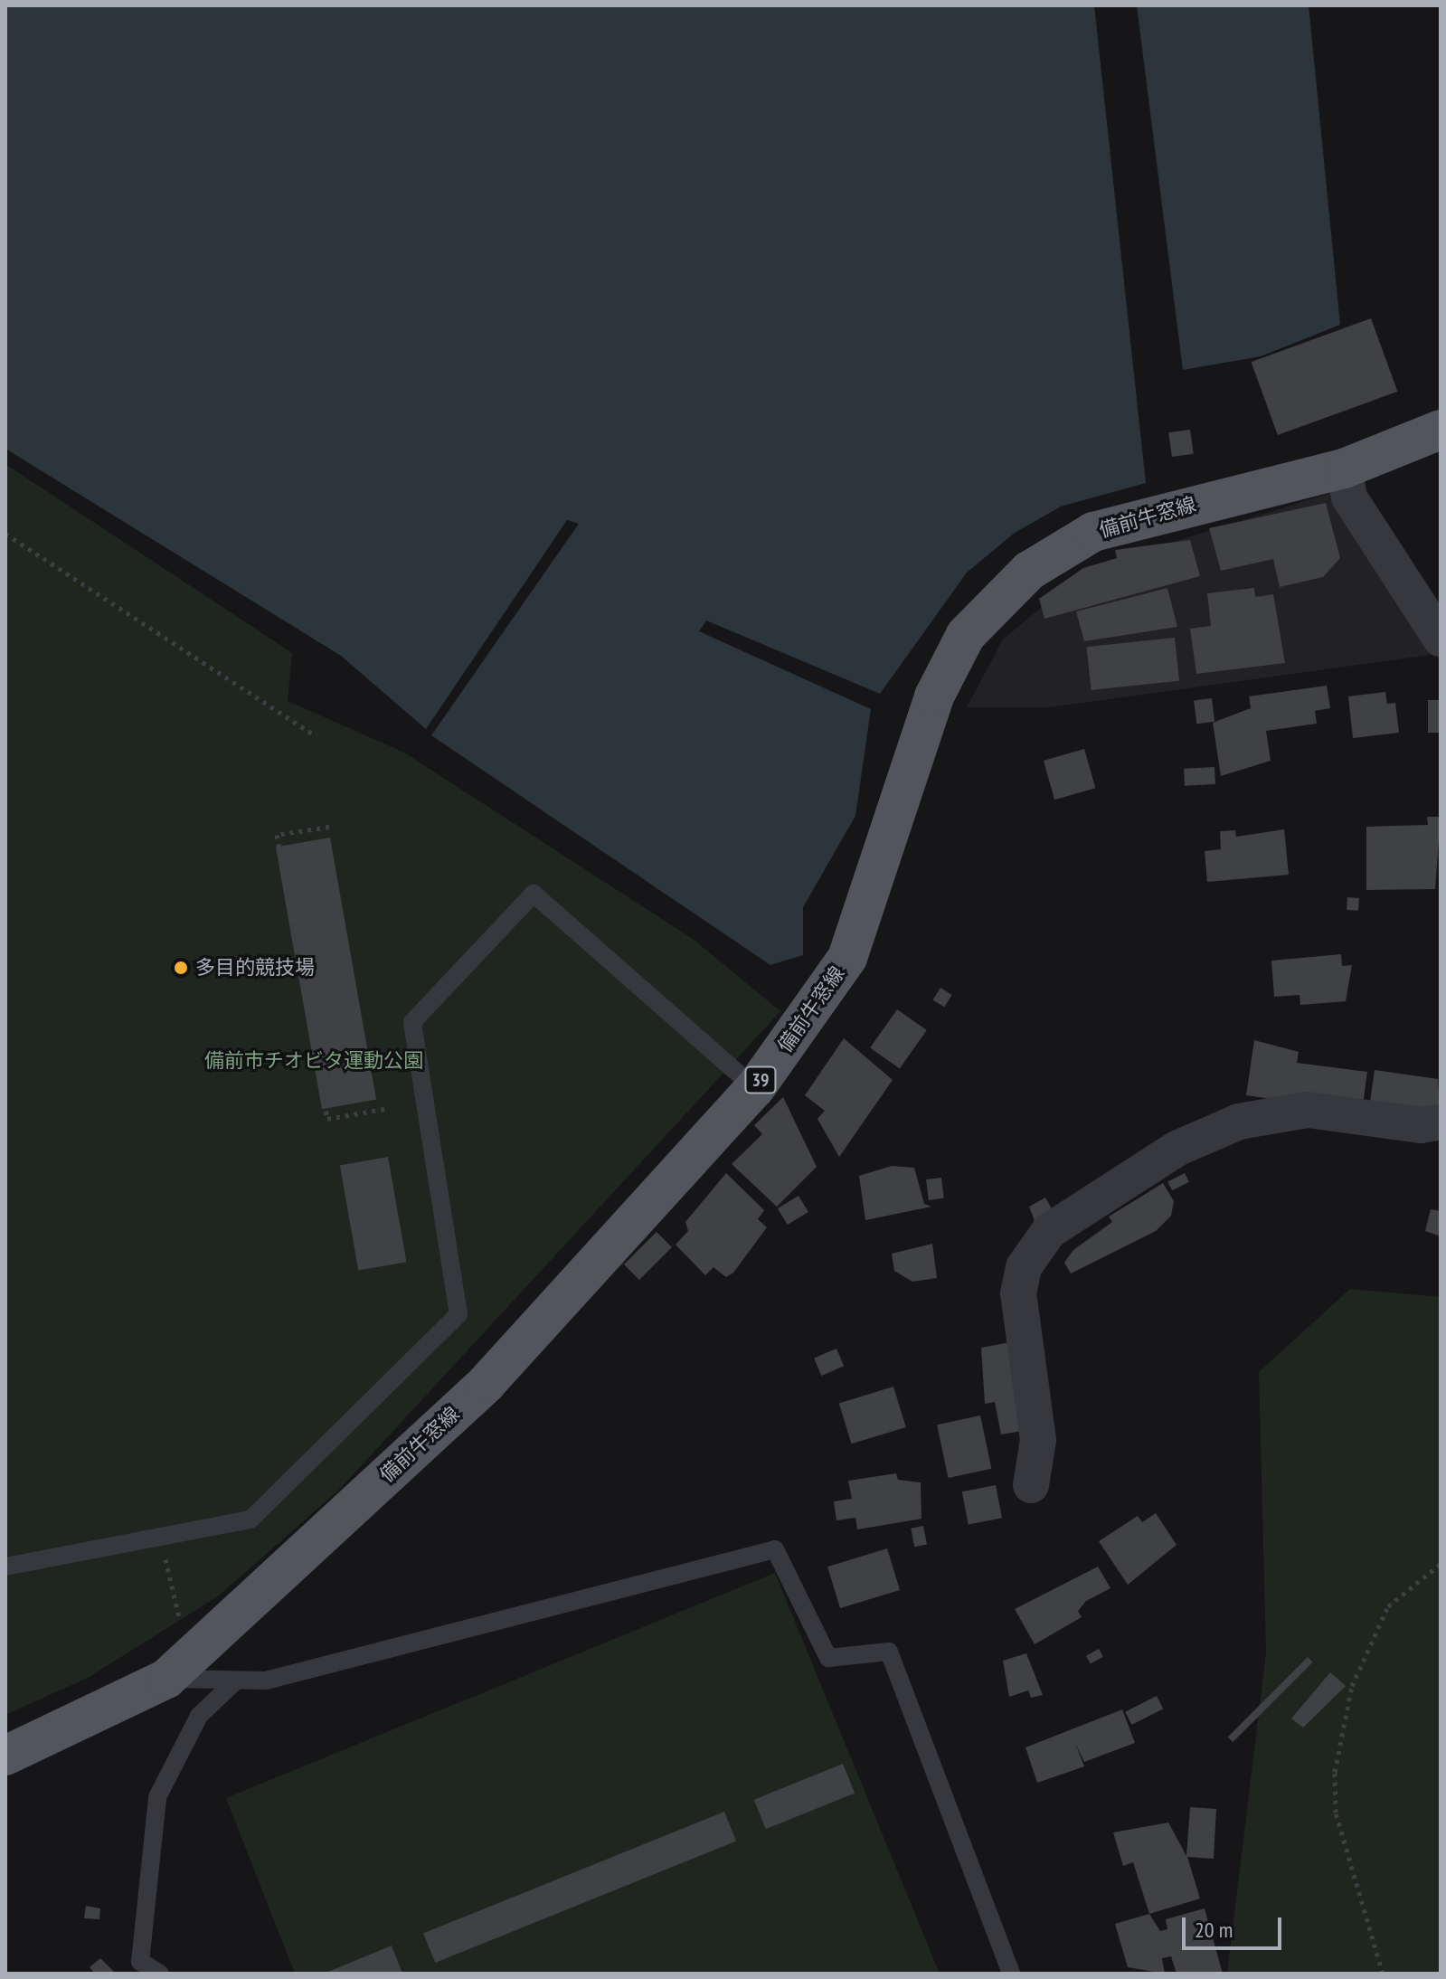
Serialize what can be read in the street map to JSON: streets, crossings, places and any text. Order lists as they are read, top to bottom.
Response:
{
  "streets": {
    "main road": ["備前牛窓線", "39"]
  },
  "parks": ["備前市チオビタ運動公園"],
  "places": ["多目的競技場"],
  "scale_bar": "20 m"
}
